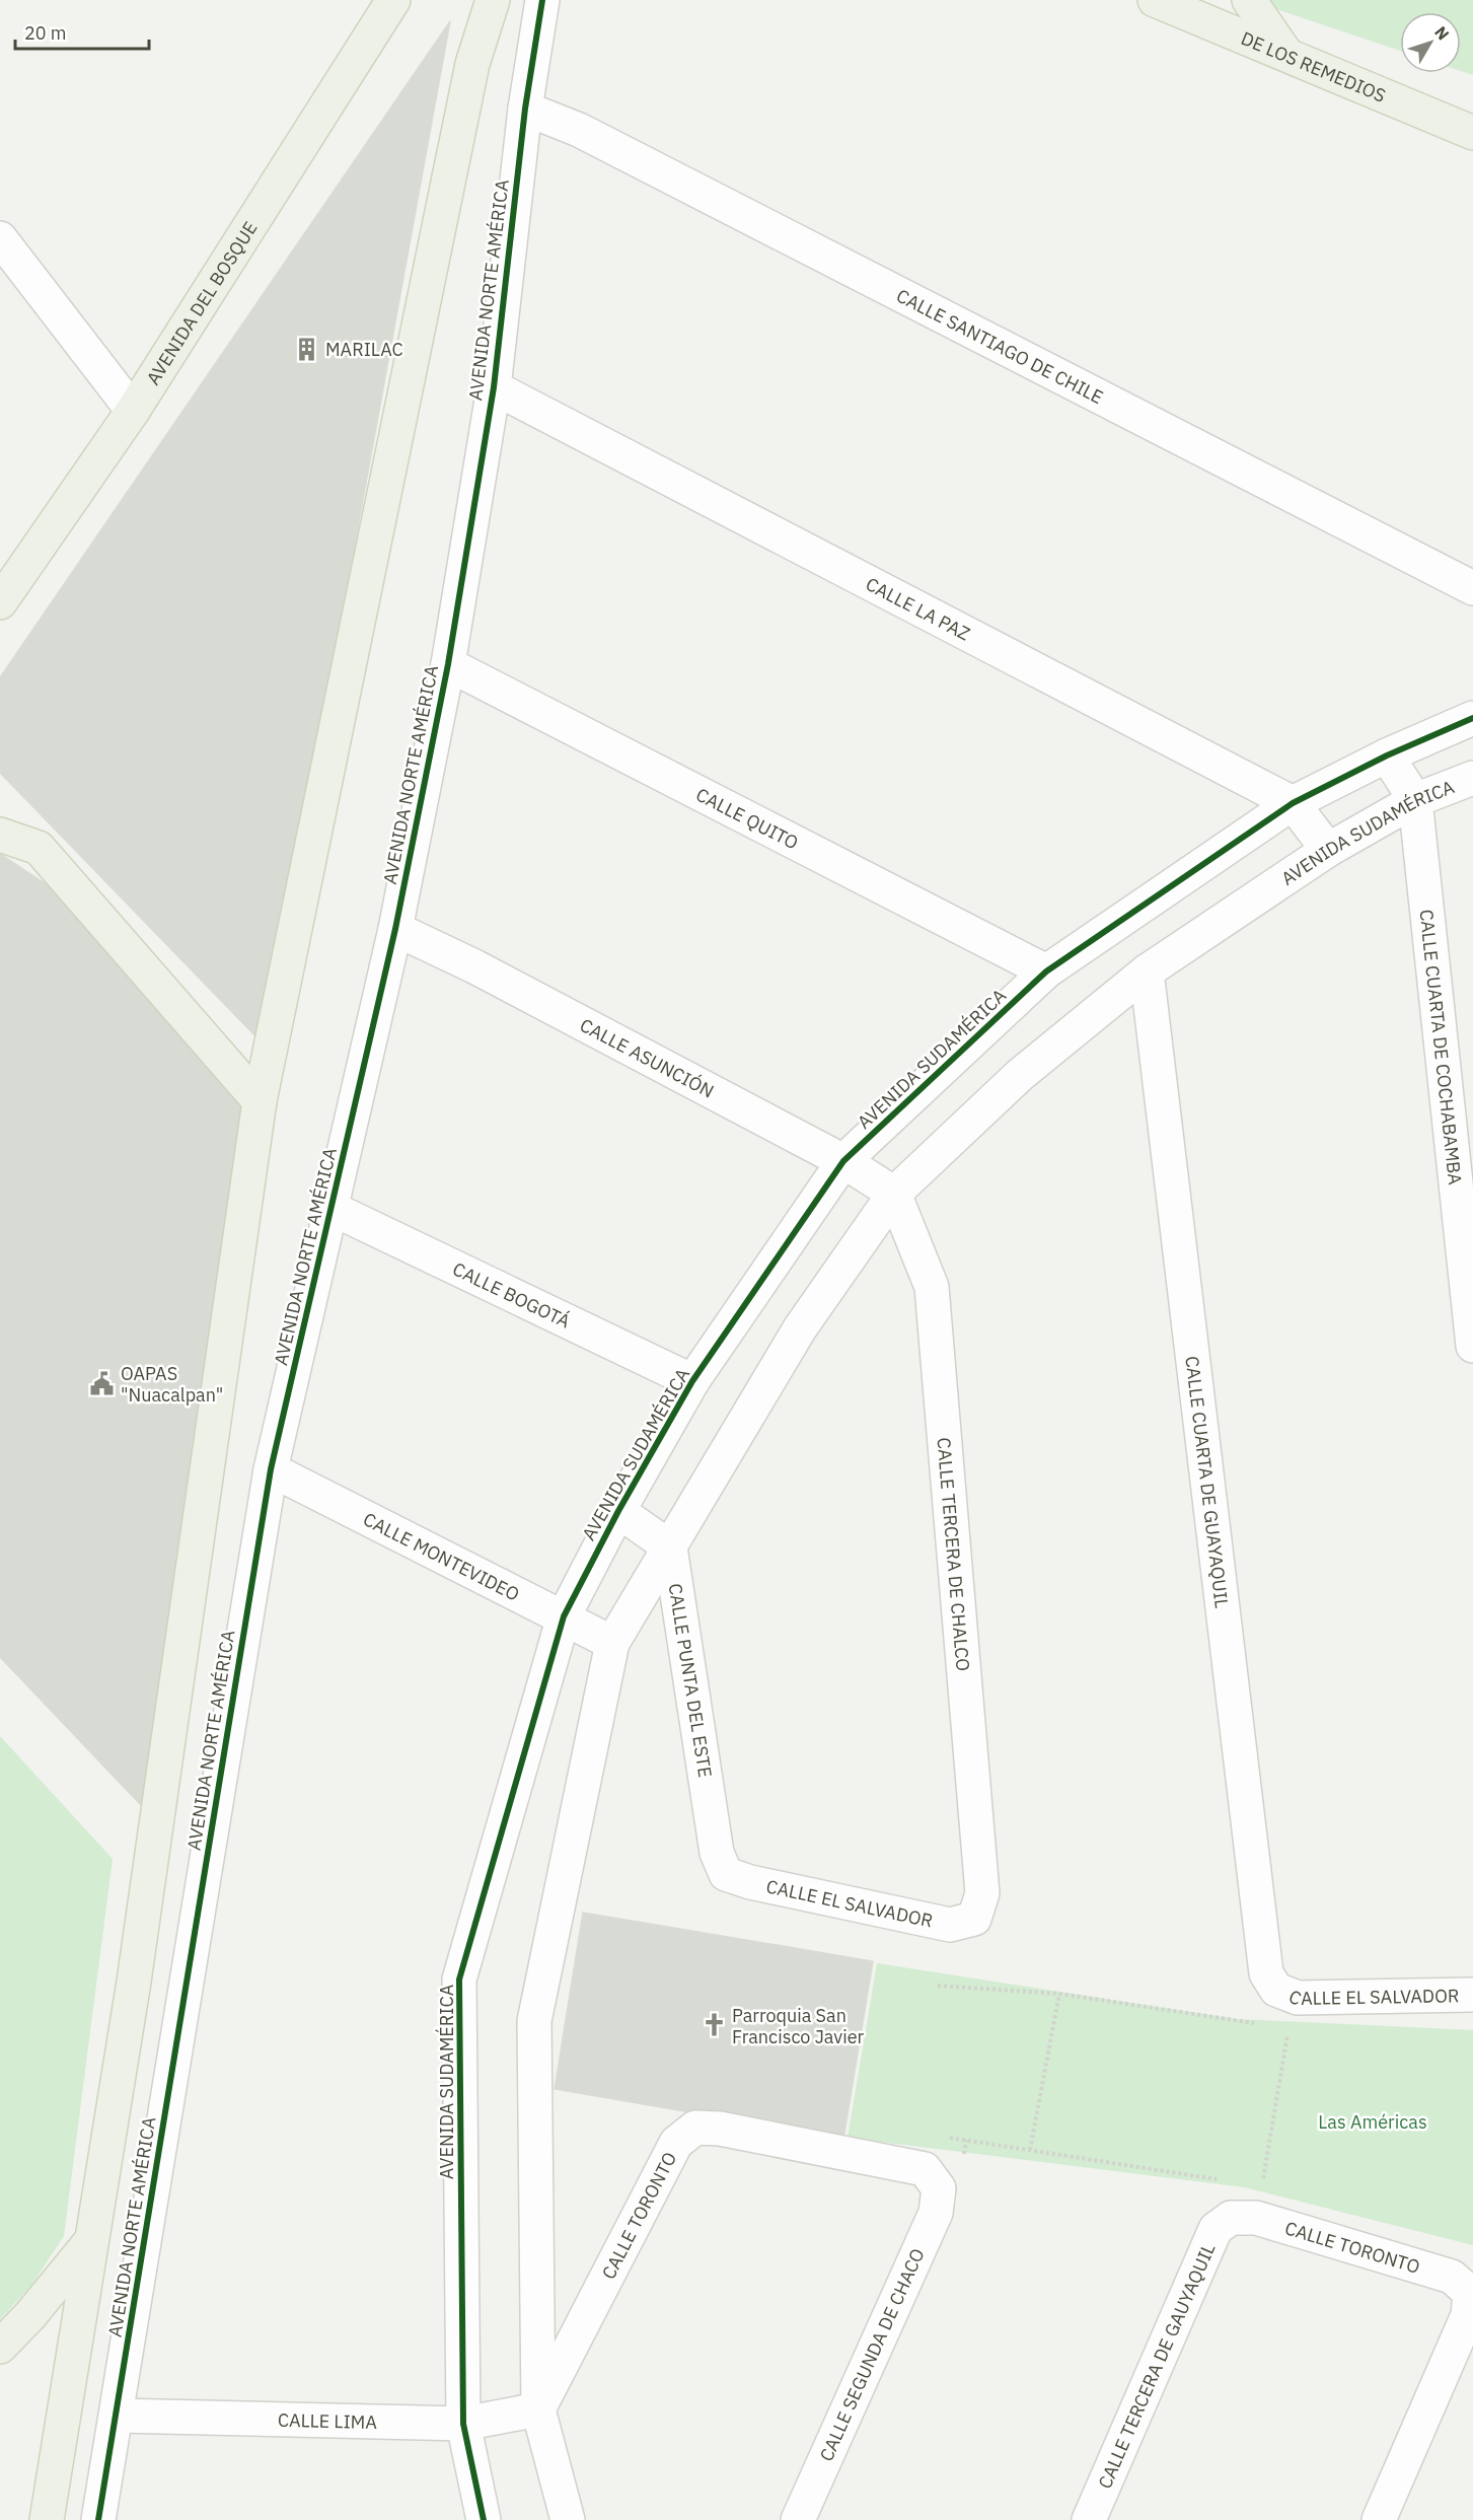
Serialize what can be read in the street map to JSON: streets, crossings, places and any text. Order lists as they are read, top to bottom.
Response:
{
  "streets": {
    "main road": ["DE LOS REMEDIOS", "AVENIDA NORTE AMÉRICA", "AVENIDA DEL BOSQUE"],
    "street": [
      "CALLE SANTIAGO DE CHILE",
      "CALLE LA PAZ",
      "CALLE QUITO",
      "AVENIDA SUDAMÉRICA",
      "CALLE CUARTA DE COCHABAMBA",
      "CALLE ASUNCIÓN",
      "CALLE BOGOTÁ",
      "CALLE CUARTA DE GUAYAQUIL",
      "CALLE TERCERA DE CHALCO",
      "CALLE MONTEVIDEO",
      "CALLE PUNTA DEL ESTE",
      "CALLE EL SALVADOR",
      "CALLE TORONTO",
      "CALLE SEGUNDA DE CHACO",
      "CALLE TERCERA DE GAUYAQUIL",
      "CALLE LIMA"
    ]
  },
  "crossings": [
    ["AVENIDA NORTE AMÉRICA", "CALLE SANTIAGO DE CHILE"],
    ["AVENIDA NORTE AMÉRICA", "CALLE LA PAZ"],
    ["AVENIDA NORTE AMÉRICA", "CALLE QUITO"],
    ["AVENIDA NORTE AMÉRICA", "CALLE ASUNCIÓN"],
    ["AVENIDA NORTE AMÉRICA", "CALLE BOGOTÁ"],
    ["AVENIDA NORTE AMÉRICA", "CALLE MONTEVIDEO"],
    ["AVENIDA NORTE AMÉRICA", "CALLE LIMA"],
    ["CALLE LA PAZ", "AVENIDA SUDAMÉRICA"],
    ["CALLE QUITO", "AVENIDA SUDAMÉRICA"],
    ["AVENIDA SUDAMÉRICA", "CALLE CUARTA DE COCHABAMBA"],
    ["AVENIDA SUDAMÉRICA", "CALLE ASUNCIÓN"],
    ["AVENIDA SUDAMÉRICA", "CALLE BOGOTÁ"],
    ["AVENIDA SUDAMÉRICA", "CALLE CUARTA DE GUAYAQUIL"],
    ["AVENIDA SUDAMÉRICA", "CALLE TERCERA DE CHALCO"],
    ["AVENIDA SUDAMÉRICA", "CALLE MONTEVIDEO"],
    ["AVENIDA SUDAMÉRICA", "CALLE PUNTA DEL ESTE"],
    ["AVENIDA SUDAMÉRICA", "CALLE TORONTO"],
    ["AVENIDA SUDAMÉRICA", "CALLE LIMA"],
    ["CALLE ASUNCIÓN", "CALLE TERCERA DE CHALCO"],
    ["CALLE CUARTA DE GUAYAQUIL", "CALLE EL SALVADOR"],
    ["CALLE TERCERA DE CHALCO", "CALLE EL SALVADOR"],
    ["CALLE PUNTA DEL ESTE", "CALLE EL SALVADOR"],
    ["CALLE TORONTO", "CALLE SEGUNDA DE CHACO"],
    ["CALLE TORONTO", "CALLE TERCERA DE GAUYAQUIL"],
    ["CALLE TORONTO", "CALLE LIMA"]
  ],
  "parks": ["Las Américas"],
  "places": {
    "building": ["MARILAC"],
    "public building": ["OAPAS \"Nuacalpan\""],
    "church": ["Parroquia San Francisco Javier"]
  },
  "scale_bar": "20 m",
  "north": "top right"
}
